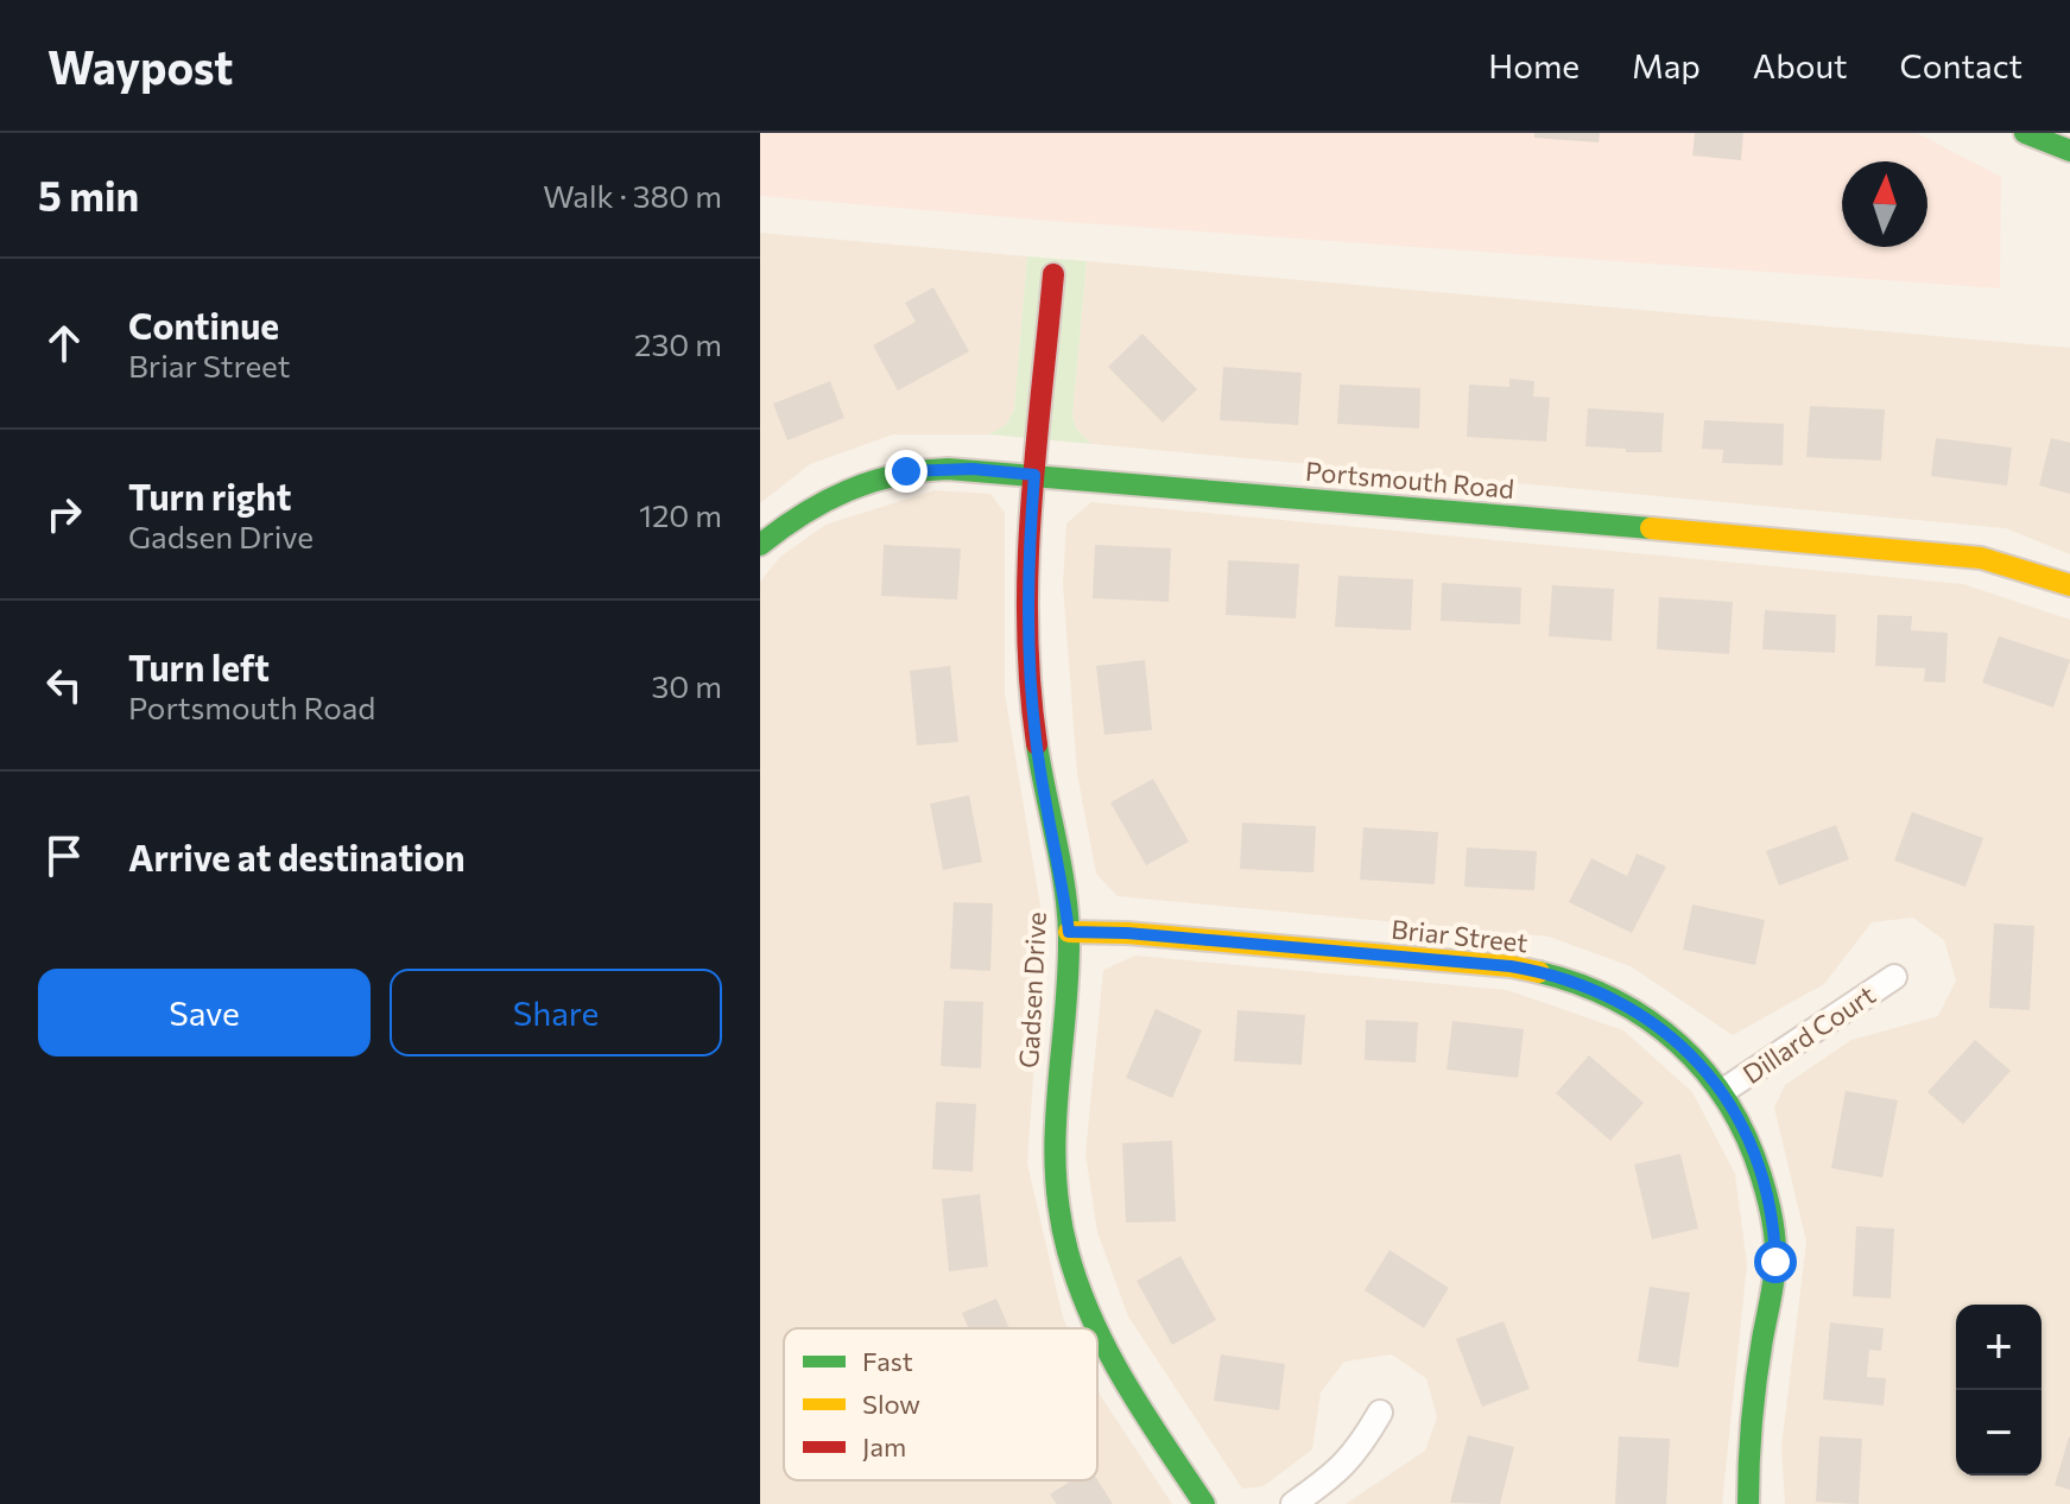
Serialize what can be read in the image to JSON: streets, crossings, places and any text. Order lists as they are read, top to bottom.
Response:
{
  "streets": {
    "street": [
      "Portsmouth Road",
      "Briar Street",
      "Gadsen Drive",
      "Dillard Court"
    ]
  },
  "crossings": [
    ["Portsmouth Road", "Gadsen Drive"],
    ["Briar Street", "Gadsen Drive"],
    ["Briar Street", "Dillard Court"]
  ],
  "legend": ["Fast", "Slow", "Jam"],
  "north": "top",
  "page": {
    "header": "Waypost",
    "nav": [
      "Home",
      "Map",
      "About",
      "Contact"
    ],
    "heading": ["5 min", "Walk · 380 m"],
    "list": [
      ["Continue", "Briar Street", "230 m"],
      ["Turn right", "Gadsen Drive", "120 m"],
      ["Turn left", "Portsmouth Road", "30 m"],
      "Arrive at destination"
    ],
    "buttons": ["Save", "Share"],
    "map_buttons": ["+", "−"]
  }
}
